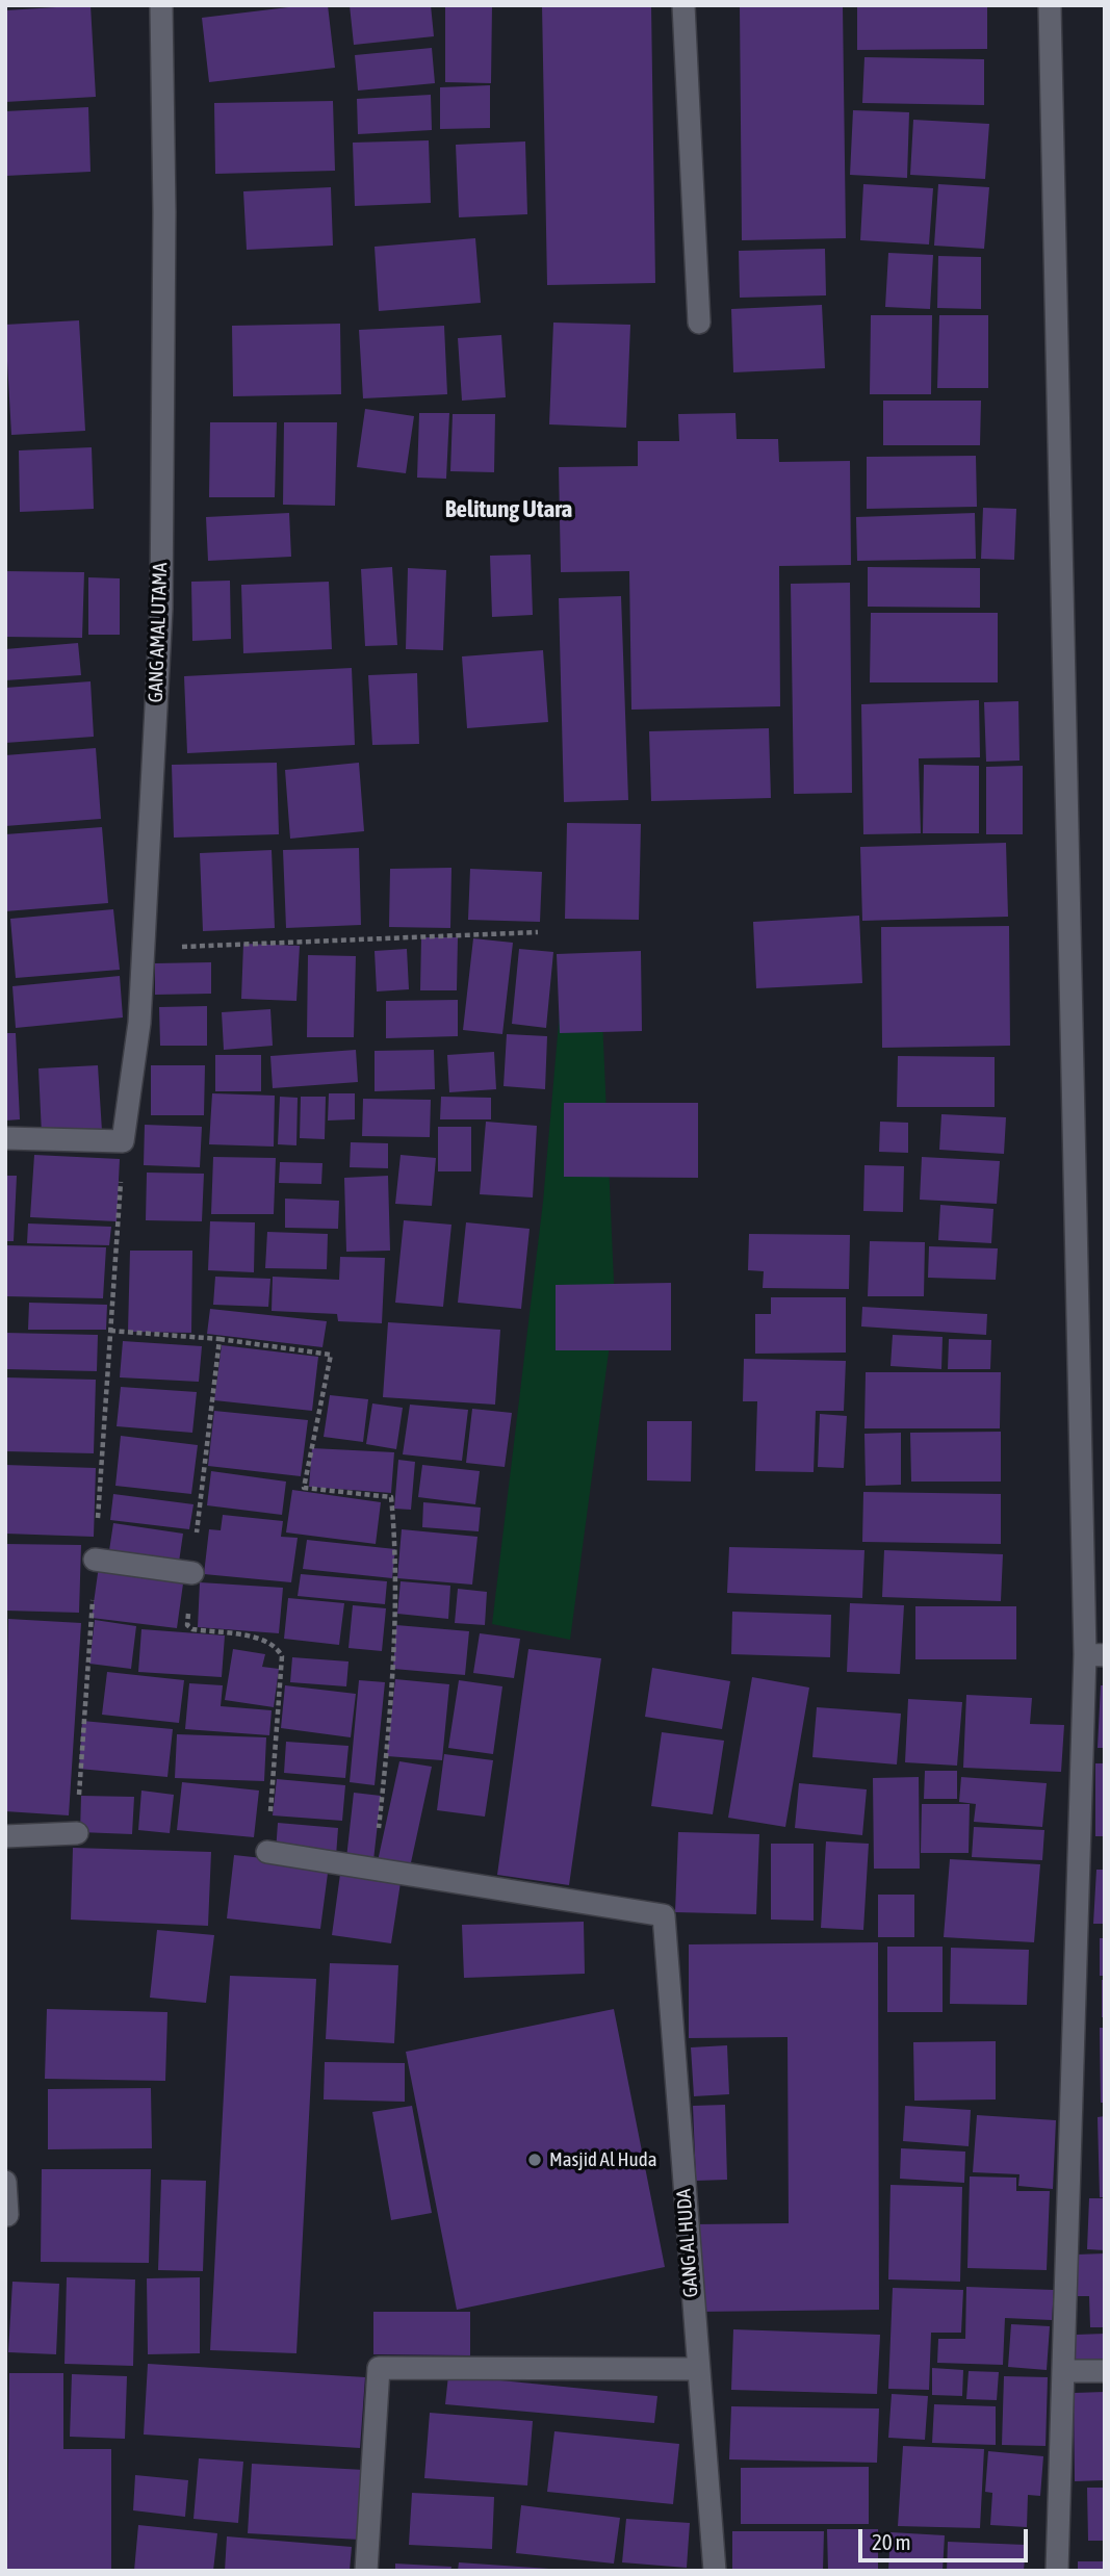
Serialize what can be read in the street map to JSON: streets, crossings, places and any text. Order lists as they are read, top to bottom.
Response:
{
  "streets": {
    "street": ["GANG AMAL UTAMA", "GANG AL HUDA"]
  },
  "districts": ["Belitung Utara"],
  "places": ["Masjid Al Huda"],
  "scale_bar": "20 m"
}
